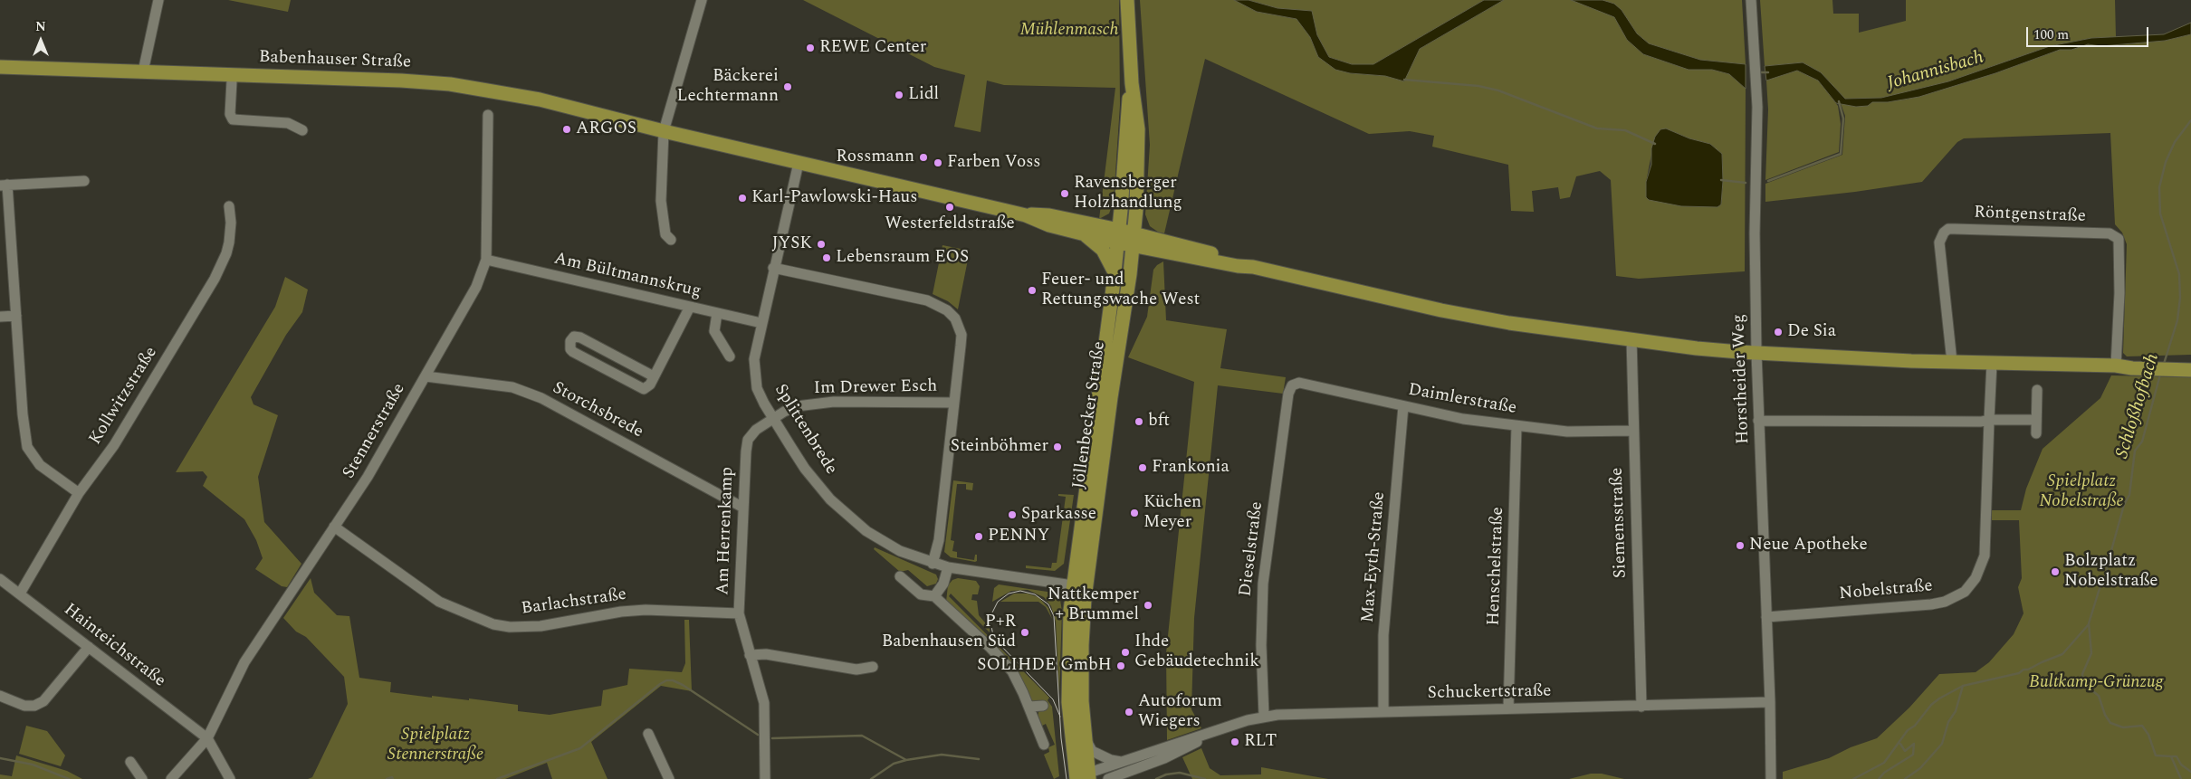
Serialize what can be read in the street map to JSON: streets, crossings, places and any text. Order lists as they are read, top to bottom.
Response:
{
  "streets": {
    "main road": ["Babenhauser Straße", "Jöllenbecker Straße"],
    "street": [
      "Röntgenstraße",
      "Am Bültmannskrug",
      "Horstheider Weg",
      "Im Drewer Esch",
      "Kollwitzstraße",
      "Daimlerstraße",
      "Storchsbrede",
      "Splittenbrede",
      "Stennerstraße",
      "Siemensstraße",
      "Am Herrenkamp",
      "Dieselstraße",
      "Max-Eyth-Straße",
      "Henschelstraße",
      "Nobelstraße",
      "Barlachstraße",
      "Hainteichstraße",
      "Schuckertstraße"
    ]
  },
  "crossings": [
    ["Babenhauser Straße", "Splittenbrede"],
    ["Am Bültmannskrug", "Splittenbrede"],
    ["Am Bültmannskrug", "Stennerstraße"],
    ["Horstheider Weg", "Nobelstraße"],
    ["Horstheider Weg", "Schuckertstraße"],
    ["Im Drewer Esch", "Splittenbrede"],
    ["Im Drewer Esch", "Am Herrenkamp"],
    ["Kollwitzstraße", "Hainteichstraße"],
    ["Daimlerstraße", "Siemensstraße"],
    ["Daimlerstraße", "Dieselstraße"],
    ["Daimlerstraße", "Max-Eyth-Straße"],
    ["Daimlerstraße", "Henschelstraße"],
    ["Storchsbrede", "Stennerstraße"],
    ["Storchsbrede", "Am Herrenkamp"],
    ["Jöllenbecker Straße", "Splittenbrede"],
    ["Jöllenbecker Straße", "Schuckertstraße"],
    ["Splittenbrede", "Am Herrenkamp"],
    ["Stennerstraße", "Barlachstraße"],
    ["Stennerstraße", "Hainteichstraße"],
    ["Siemensstraße", "Schuckertstraße"],
    ["Am Herrenkamp", "Barlachstraße"],
    ["Dieselstraße", "Schuckertstraße"],
    ["Max-Eyth-Straße", "Schuckertstraße"],
    ["Henschelstraße", "Schuckertstraße"]
  ],
  "water": ["Johannisbach", "Schloßhofbach"],
  "parks": [
    "Mühlenmasch",
    "Spielplatz Nobelstraße",
    "Bultkamp-Grünzug",
    "Spielplatz Stennerstraße"
  ],
  "places": [
    "REWE Center",
    "Bäckerei Lechtermann",
    "Lidl",
    "ARGOS",
    "Rossmann",
    "Farben Voss",
    "Ravensberger Holzhandlung",
    "Karl-Pawlowski-Haus",
    "Westerfeldstraße",
    "JYSK",
    "Lebensraum EOS",
    "Feuer- und Rettungswache West",
    "De Sia",
    "bft",
    "Steinböhmer",
    "Frankonia",
    "Küchen Meyer",
    "Sparkasse",
    "PENNY",
    "Neue Apotheke",
    "Bolzplatz Nobelstraße",
    "Nattkemper + Brummel",
    "P+R Babenhausen Süd",
    "Ihde Gebäudetechnik",
    "SOLIHDE GmbH",
    "Autoforum Wiegers",
    "RLT"
  ],
  "scale_bar": "100 m",
  "north": "top"
}
